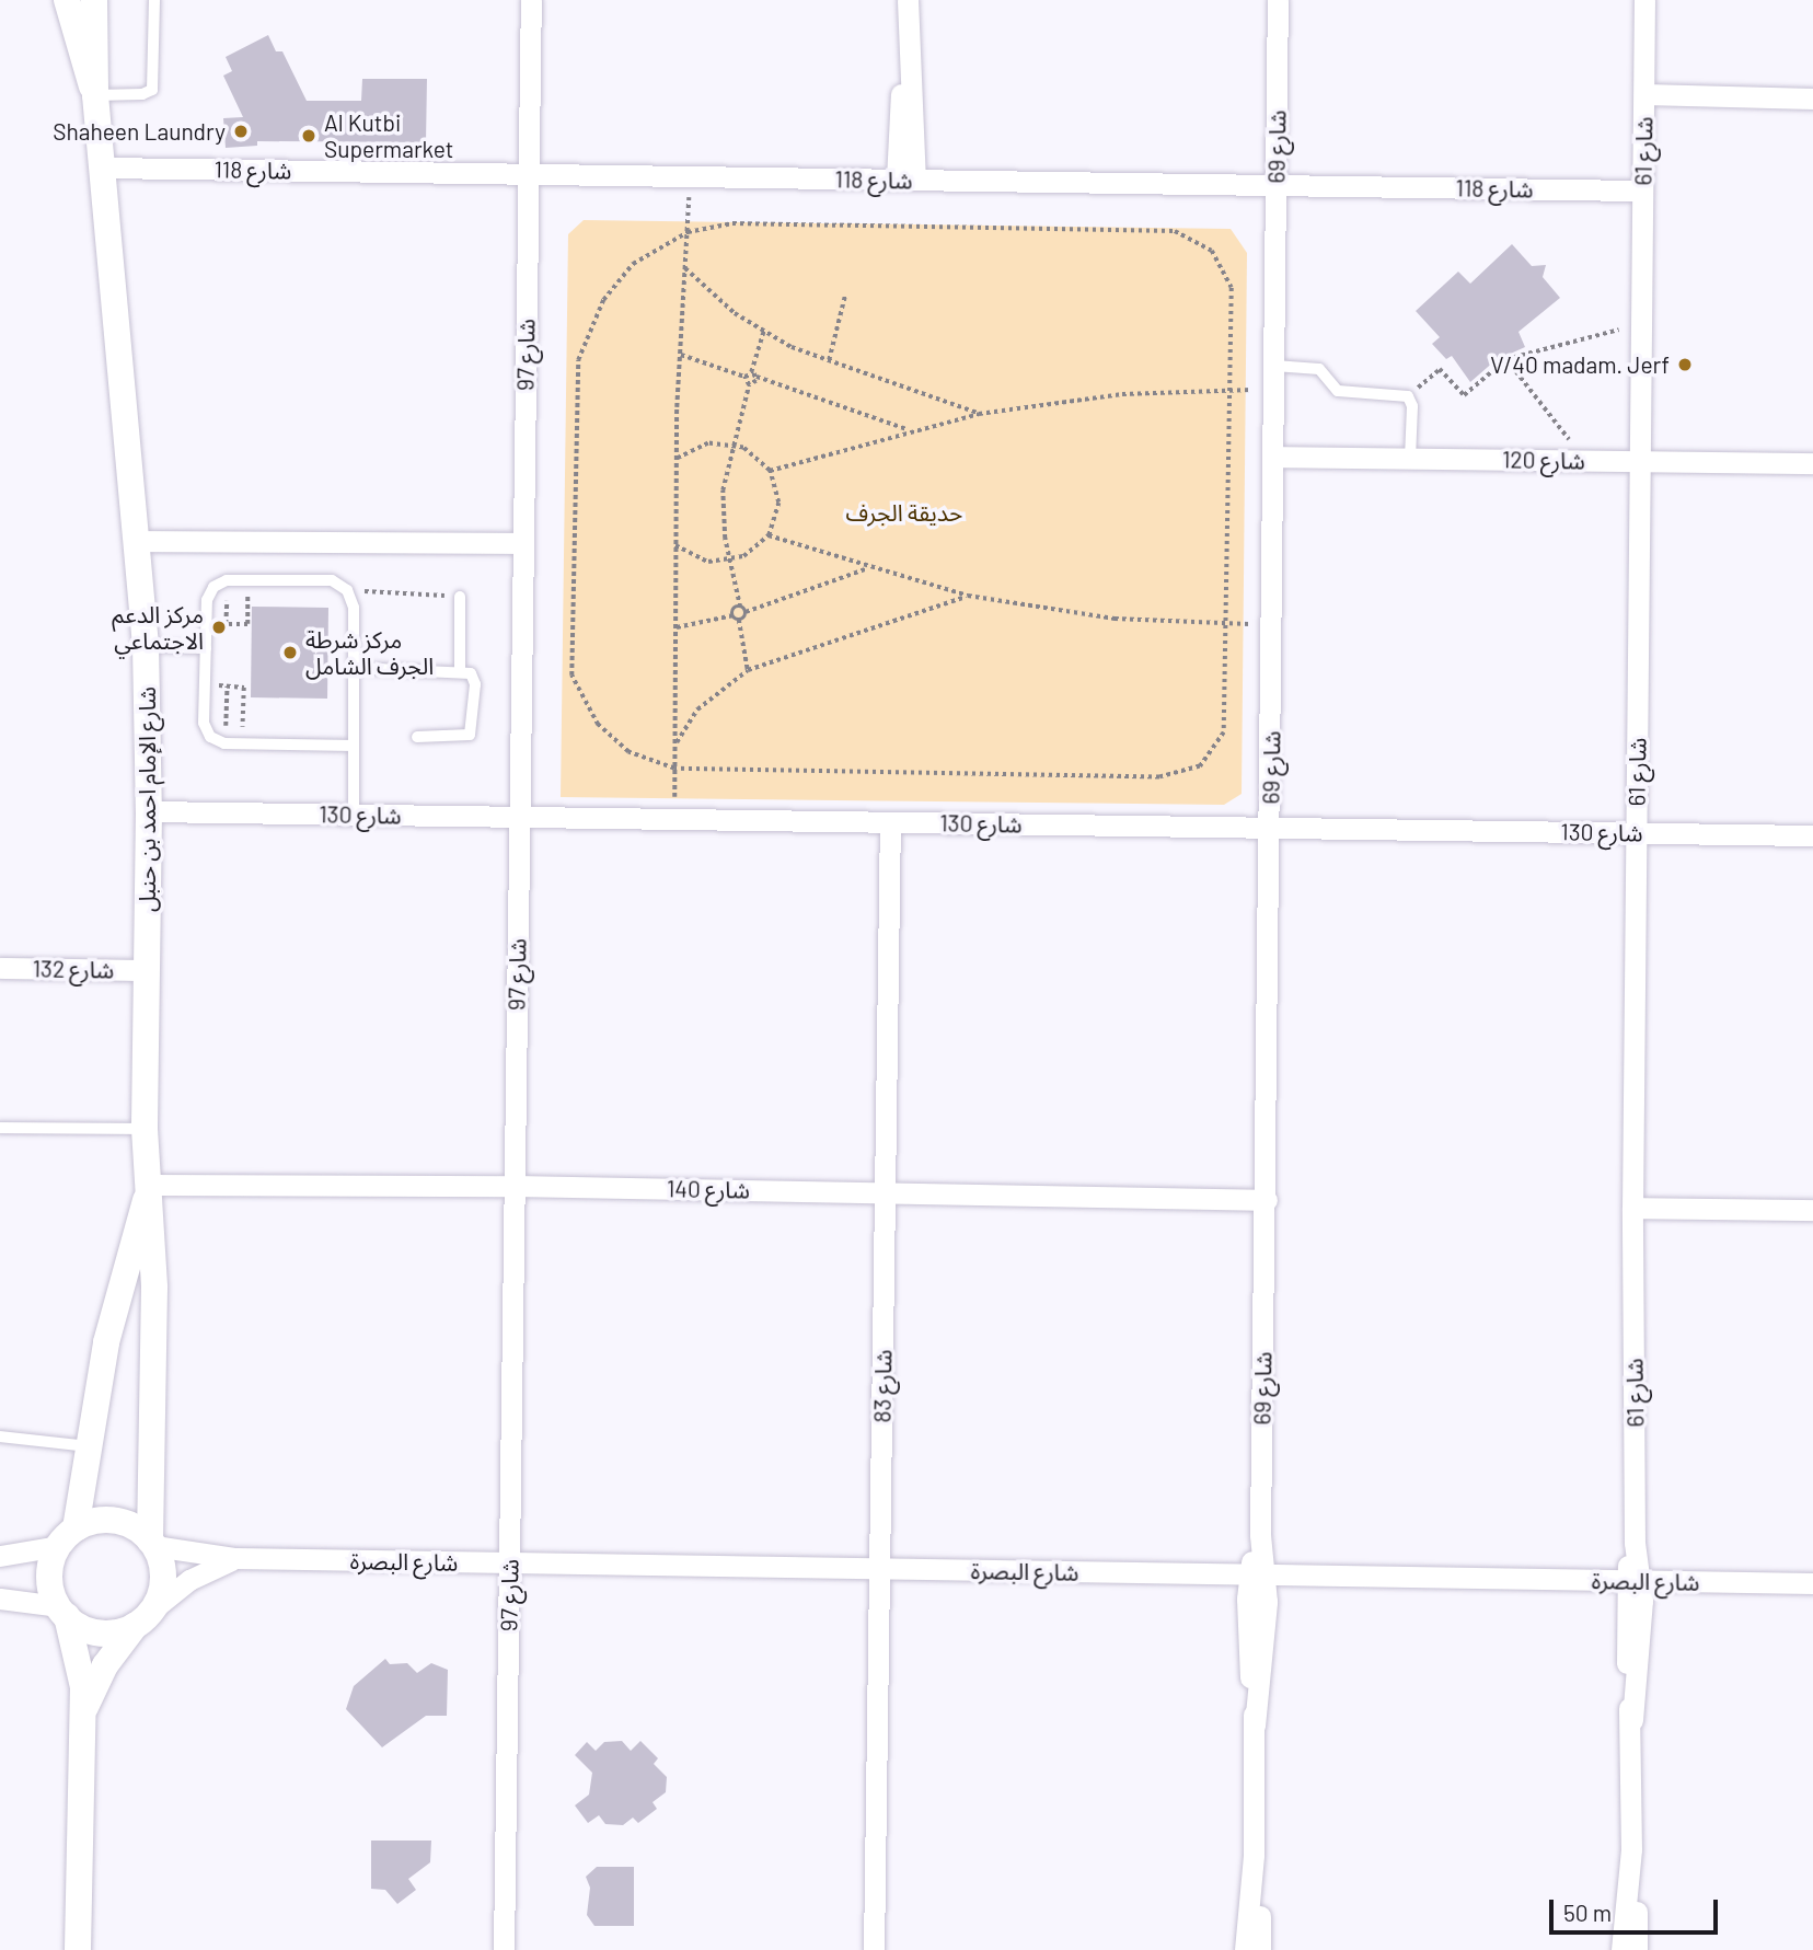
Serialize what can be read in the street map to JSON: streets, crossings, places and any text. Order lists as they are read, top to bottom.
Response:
{
  "streets": {
    "street": [
      "شارع 69",
      "شارع 61",
      "شارع 118",
      "شارع 97",
      "شارع 120",
      "شارع الإمام احمد بن حنبل",
      "شارع 130",
      "شارع 132",
      "شارع 140",
      "شارع 83",
      "شارع البصرة"
    ]
  },
  "crossings": [
    ["شارع 69", "شارع 118"],
    ["شارع 69", "شارع 120"],
    ["شارع 69", "شارع 130"],
    ["شارع 69", "شارع 140"],
    ["شارع 69", "شارع البصرة"],
    ["شارع 61", "شارع 118"],
    ["شارع 61", "شارع 120"],
    ["شارع 61", "شارع 130"],
    ["شارع 61", "شارع البصرة"],
    ["شارع 118", "شارع 97"],
    ["شارع 118", "شارع الإمام احمد بن حنبل"],
    ["شارع 97", "شارع 130"],
    ["شارع 97", "شارع 140"],
    ["شارع 97", "شارع البصرة"],
    ["شارع الإمام احمد بن حنبل", "شارع 130"],
    ["شارع الإمام احمد بن حنبل", "شارع 132"],
    ["شارع الإمام احمد بن حنبل", "شارع 140"],
    ["شارع الإمام احمد بن حنبل", "شارع البصرة"],
    ["شارع 130", "شارع 83"],
    ["شارع 140", "شارع 83"],
    ["شارع 83", "شارع البصرة"]
  ],
  "parks": ["حديقة الجرف"],
  "places": [
    "Shaheen Laundry",
    "Al Kutbi Supermarket",
    "V/40 madam. Jerf",
    "مركز الدعم الاجتماعي",
    "مركز شرطة الجرف الشامل"
  ],
  "scale_bar": "50 m"
}
